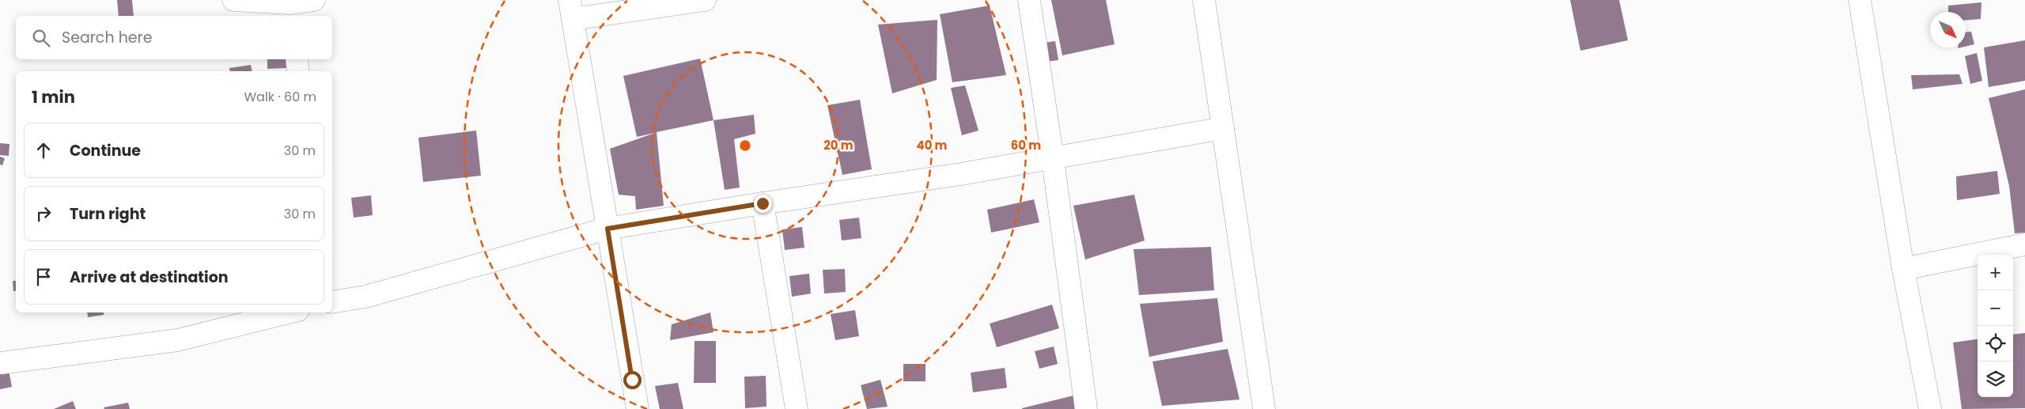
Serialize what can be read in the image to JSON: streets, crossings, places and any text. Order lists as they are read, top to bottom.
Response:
{
  "north": "bottom right",
  "page": {
    "search": "Search here",
    "heading": ["1 min", "Walk · 60 m"],
    "list": [
      ["Continue", "30 m"],
      ["Turn right", "30 m"],
      "Arrive at destination"
    ],
    "map_buttons": ["+", "−"]
  },
  "rings": ["20 m", "40 m", "60 m"]
}
